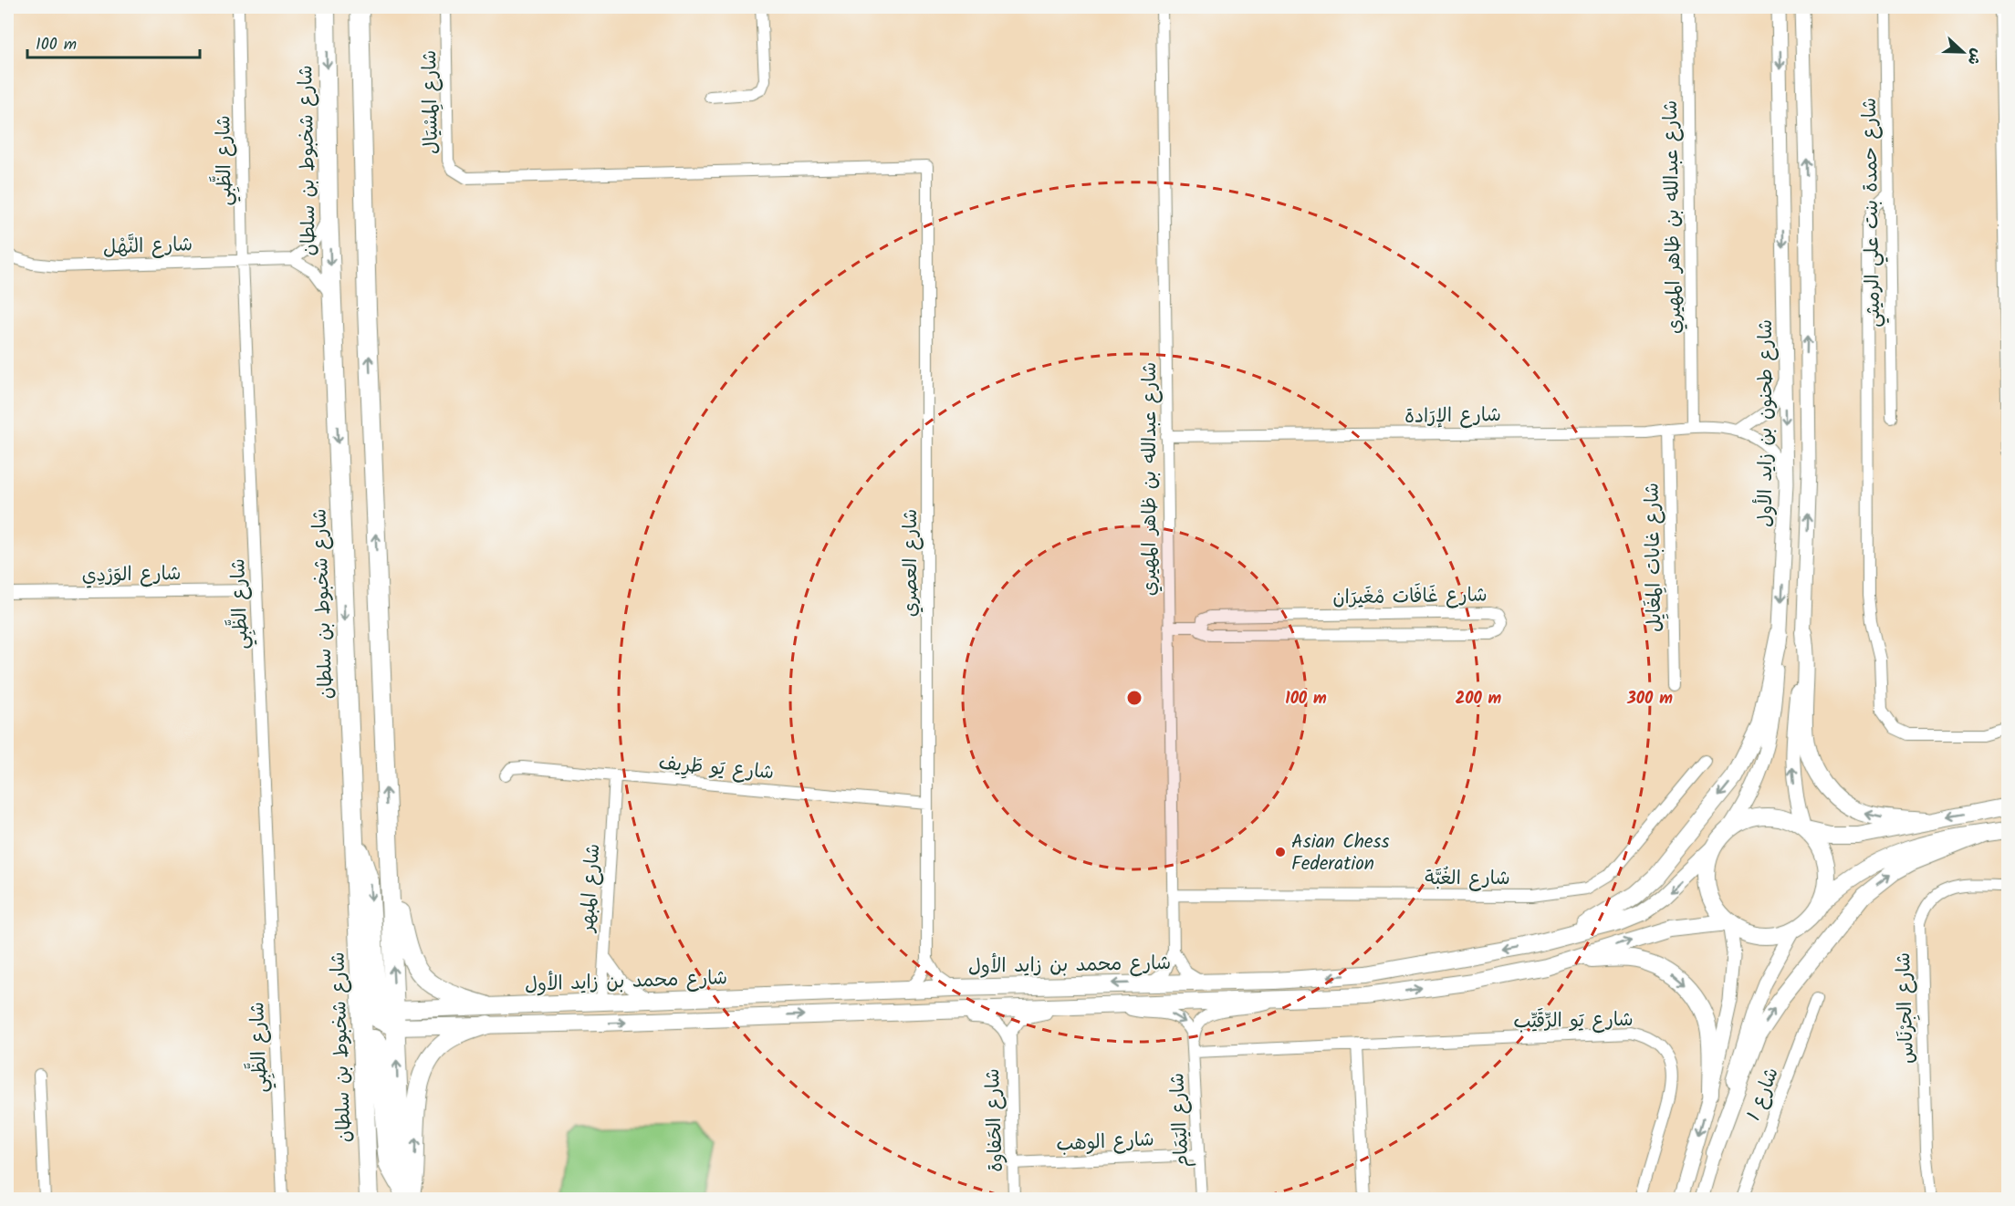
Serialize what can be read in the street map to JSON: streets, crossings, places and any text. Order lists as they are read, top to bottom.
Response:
{
  "streets": {
    "main road": ["شارع شخبوط بن سلطان", "شارع محمد بن زايد الأول"],
    "street": [
      "شارع المِسْيَال",
      "شارع الظَّبِي",
      "شارع حمدة بنت علي الرميثي",
      "شارع عبدالله بن ظاهر المهيري",
      "شارع النَّهْل",
      "شارع الإرَادة",
      "شارع طحنون بن زايد الأول",
      "شارع غابات المِغَايِل",
      "شارع العصري",
      "شارع الوَرْدِي",
      "شارع غَافَات مْغَيرَان",
      "شارع يَو طَرِيف",
      "شارع الغُبَّة",
      "شارع المبهر",
      "شارع الجِرْنَاس",
      "شارع يَو الرِّقَيِّب",
      "شارع 1",
      "شارع الحَفاوة",
      "شارع اليَمَام",
      "شارع الوهب"
    ]
  },
  "crossings": [
    ["شارع المِسْيَال", "شارع العصري"],
    ["شارع الظَّبِي", "شارع النَّهْل"],
    ["شارع الظَّبِي", "شارع الوَرْدِي"],
    ["شارع عبدالله بن ظاهر المهيري", "شارع الإرَادة"],
    ["شارع عبدالله بن ظاهر المهيري", "شارع غَافَات مْغَيرَان"],
    ["شارع عبدالله بن ظاهر المهيري", "شارع الغُبَّة"],
    ["شارع عبدالله بن ظاهر المهيري", "شارع محمد بن زايد الأول"],
    ["شارع الإرَادة", "شارع طحنون بن زايد الأول"],
    ["شارع الإرَادة", "شارع غابات المِغَايِل"],
    ["شارع طحنون بن زايد الأول", "شارع محمد بن زايد الأول"],
    ["شارع العصري", "شارع يَو طَرِيف"],
    ["شارع العصري", "شارع محمد بن زايد الأول"],
    ["شارع يَو طَرِيف", "شارع المبهر"],
    ["شارع المبهر", "شارع محمد بن زايد الأول"],
    ["شارع محمد بن زايد الأول", "شارع الحَفاوة"],
    ["شارع محمد بن زايد الأول", "شارع اليَمَام"],
    ["شارع يَو الرِّقَيِّب", "شارع اليَمَام"],
    ["شارع الحَفاوة", "شارع الوهب"],
    ["شارع اليَمَام", "شارع الوهب"]
  ],
  "places": ["Asian Chess Federation"],
  "scale_bar": "100 m",
  "north": "right",
  "rings": ["100 m", "200 m", "300 m"]
}
